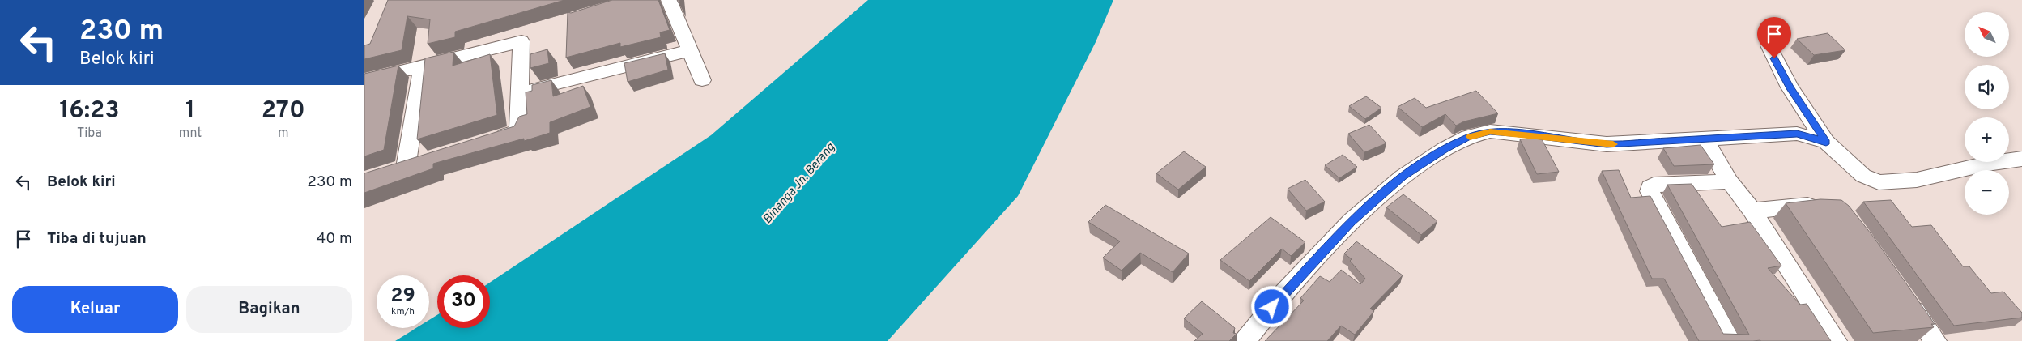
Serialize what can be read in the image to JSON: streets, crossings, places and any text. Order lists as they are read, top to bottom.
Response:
{
  "water": ["Binanga Jn. Berang"],
  "north": "top left",
  "page": {
    "turn": ["230 m", "Belok kiri"],
    "map_buttons": ["+", "−"],
    "eta": [
      "16:23",
      "Tiba",
      "1",
      "mnt",
      "270",
      "m"
    ],
    "list": [
      {
        "name": "Belok kiri",
        "value": "230 m"
      },
      {
        "name": "Tiba di tujuan",
        "value": "40 m"
      }
    ],
    "speed": "29 km/h",
    "limit": "30",
    "buttons": ["Keluar", "Bagikan"]
  }
}
